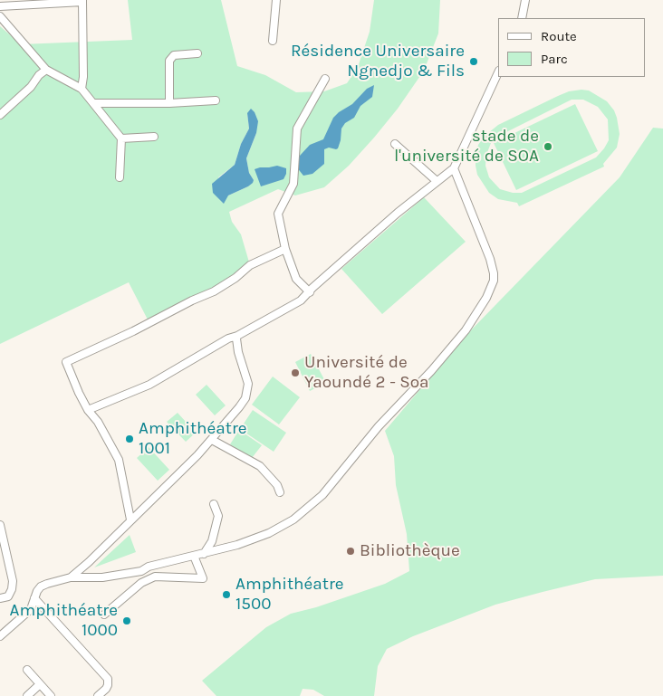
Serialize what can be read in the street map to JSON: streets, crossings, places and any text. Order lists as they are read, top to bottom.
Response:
{
  "places": [
    "Résidence Universaire Ngnedjo & Fils",
    "stade de l'université de SOA",
    "Université de Yaoundé 2 - Soa",
    "Amphithéatre 1001",
    "Bibliothèque",
    "Amphithéatre 1500",
    "Amphithéatre 1000"
  ],
  "legend": ["Route", "Parc"]
}
